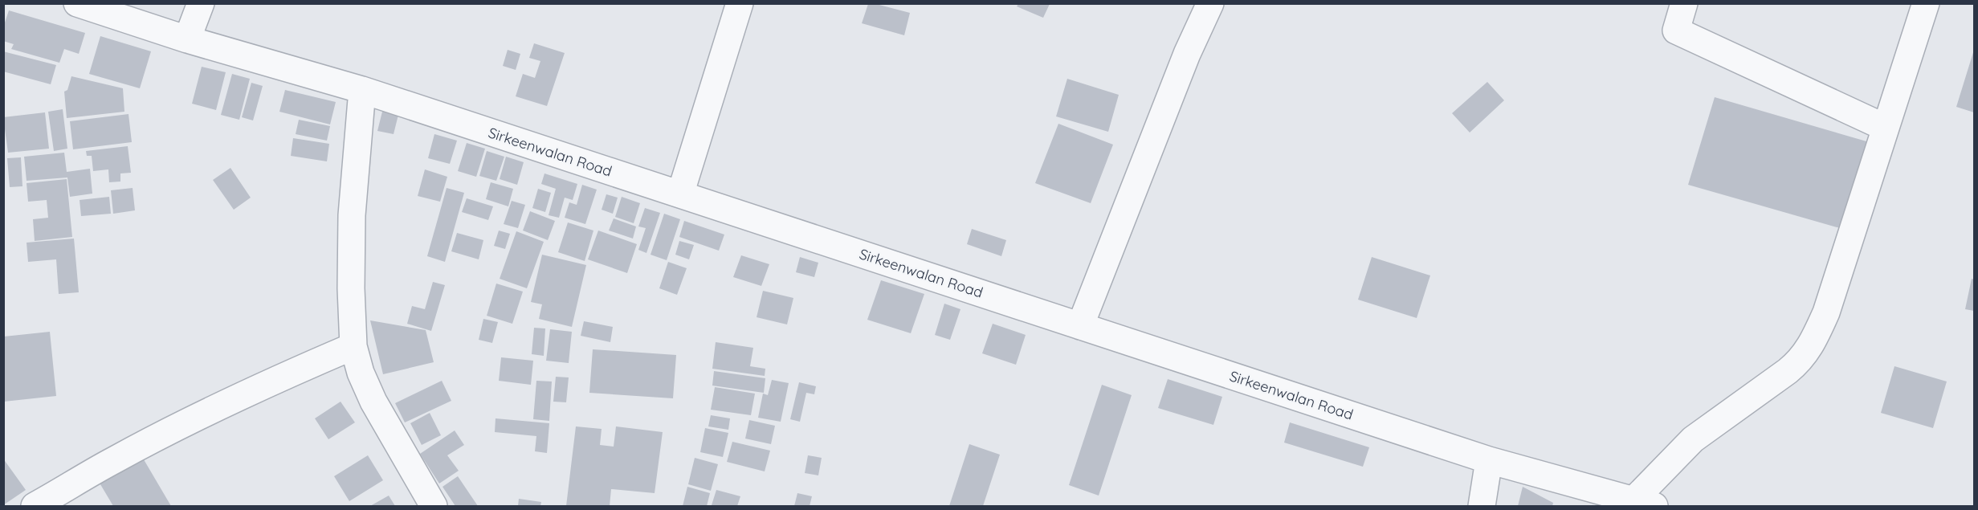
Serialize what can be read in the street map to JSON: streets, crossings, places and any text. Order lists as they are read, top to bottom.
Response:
{
  "streets": {
    "street": ["Sirkeenwalan Road"]
  }
}
